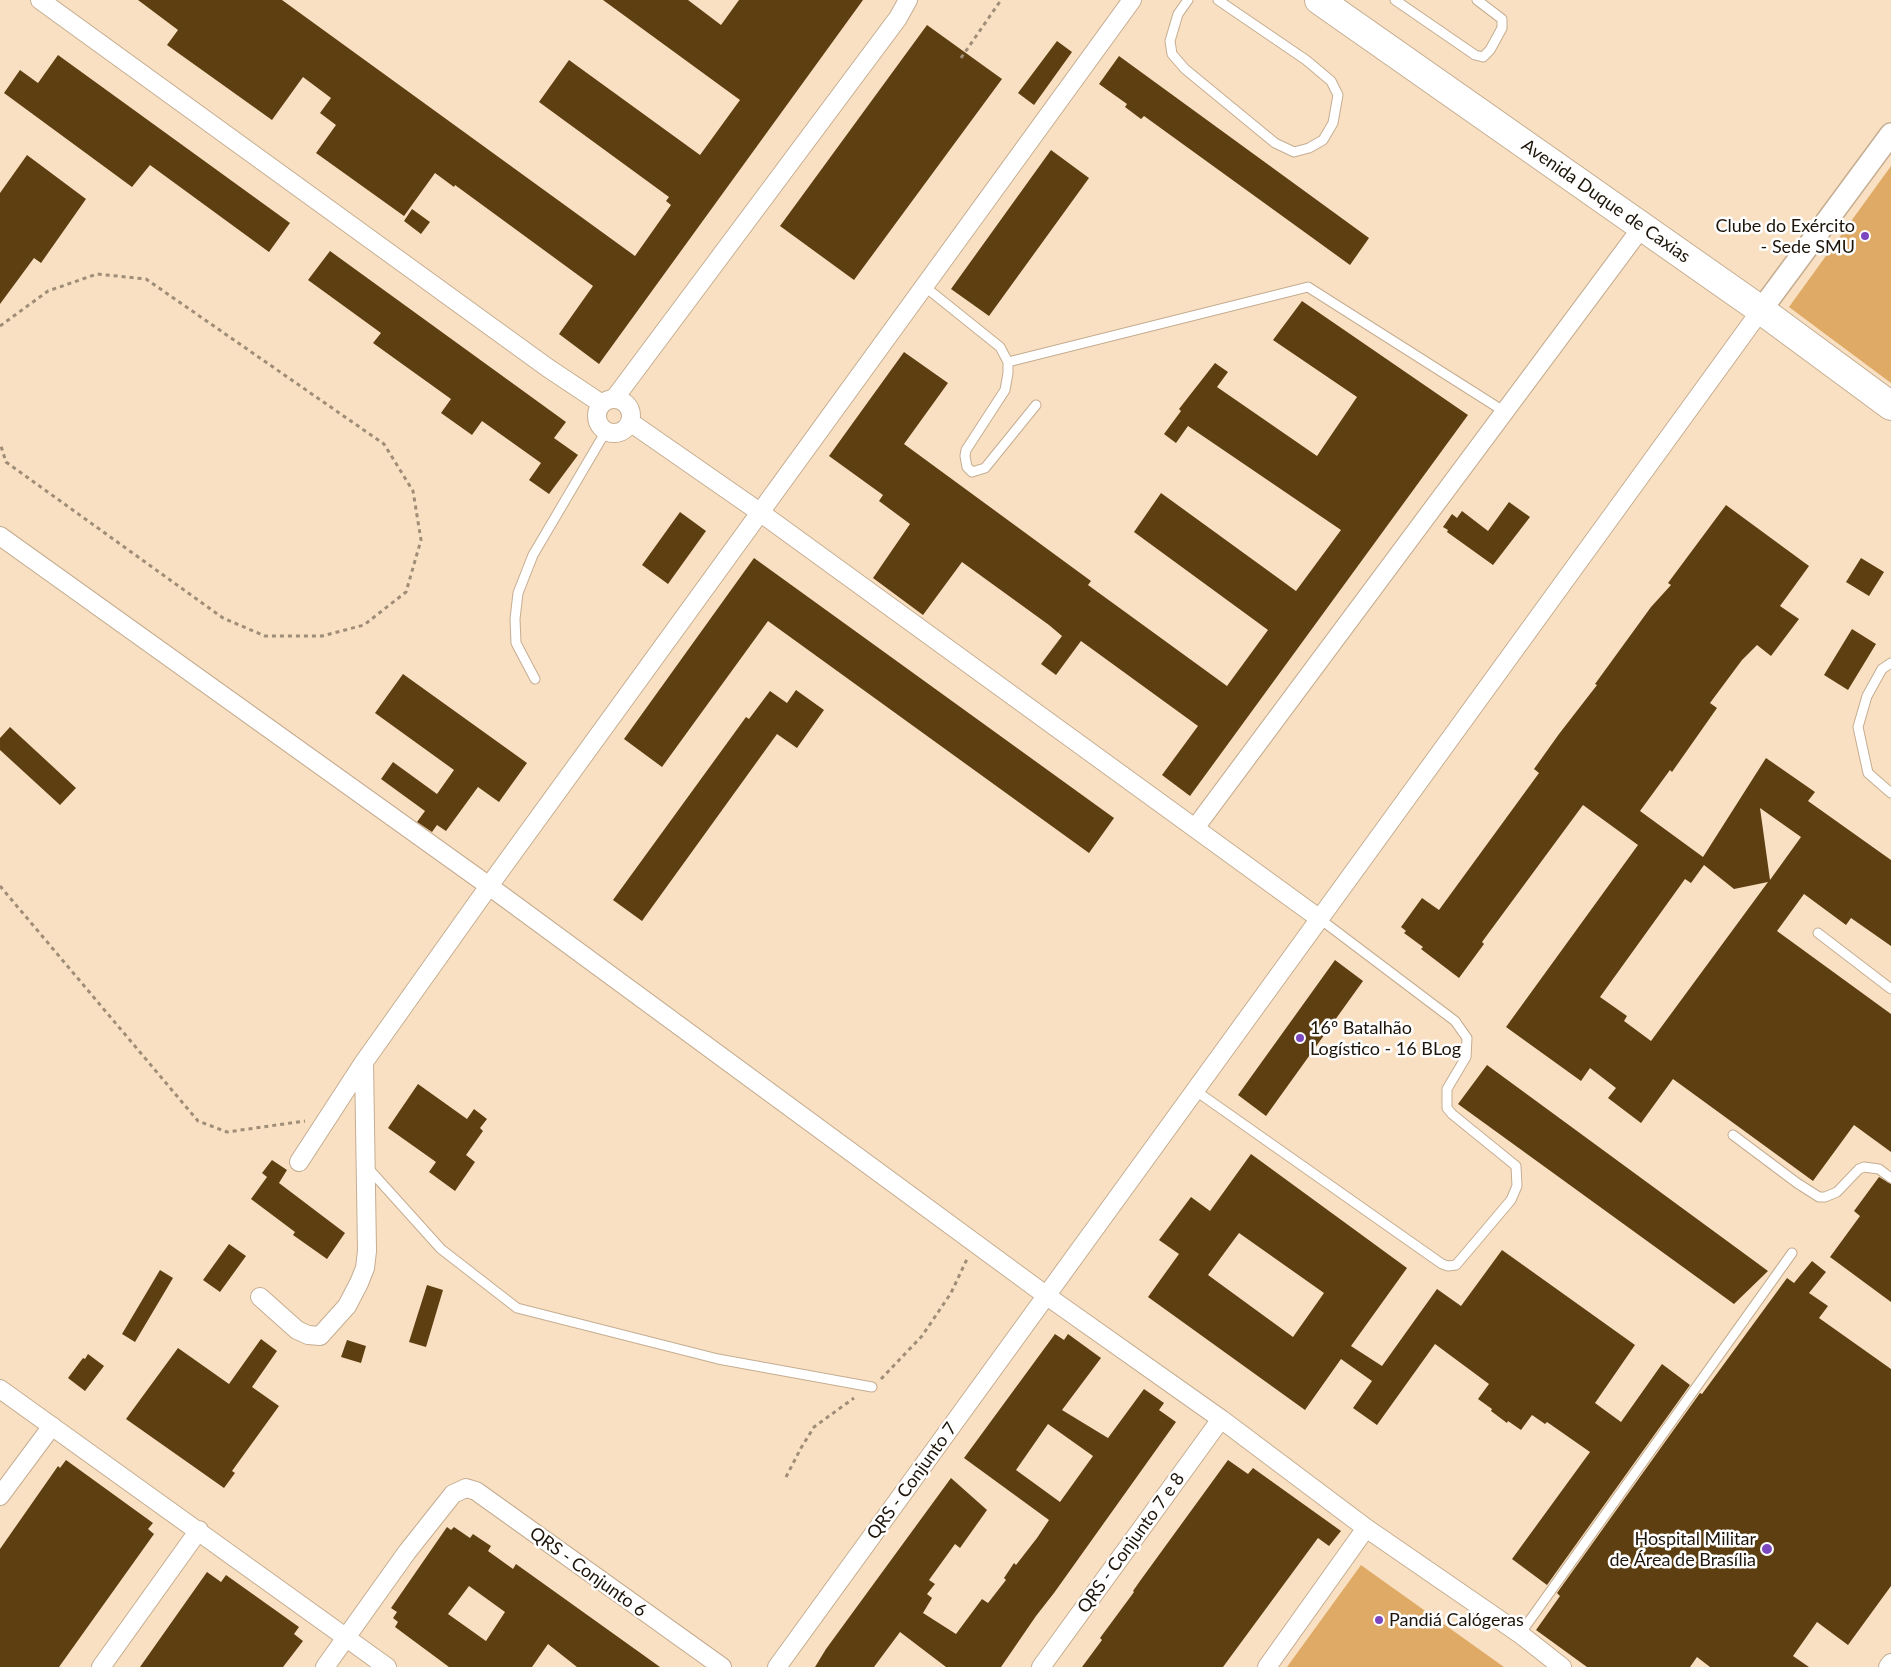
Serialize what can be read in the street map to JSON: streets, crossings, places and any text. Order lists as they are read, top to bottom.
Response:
{
  "streets": {
    "main road": ["Avenida Duque de Caxias"],
    "street": ["QRS - Conjunto 7", "QRS - Conjunto 7 e 8", "QRS - Conjunto 6"]
  },
  "crossings": [
    ["Avenida Duque de Caxias", "QRS - Conjunto 7"]
  ],
  "places": [
    "Clube do Exército - Sede SMU",
    "16º Batalhão Logístico - 16 BLog",
    "Hospital Militar de Área de Brasília",
    "Pandiá Calógeras"
  ]
}
